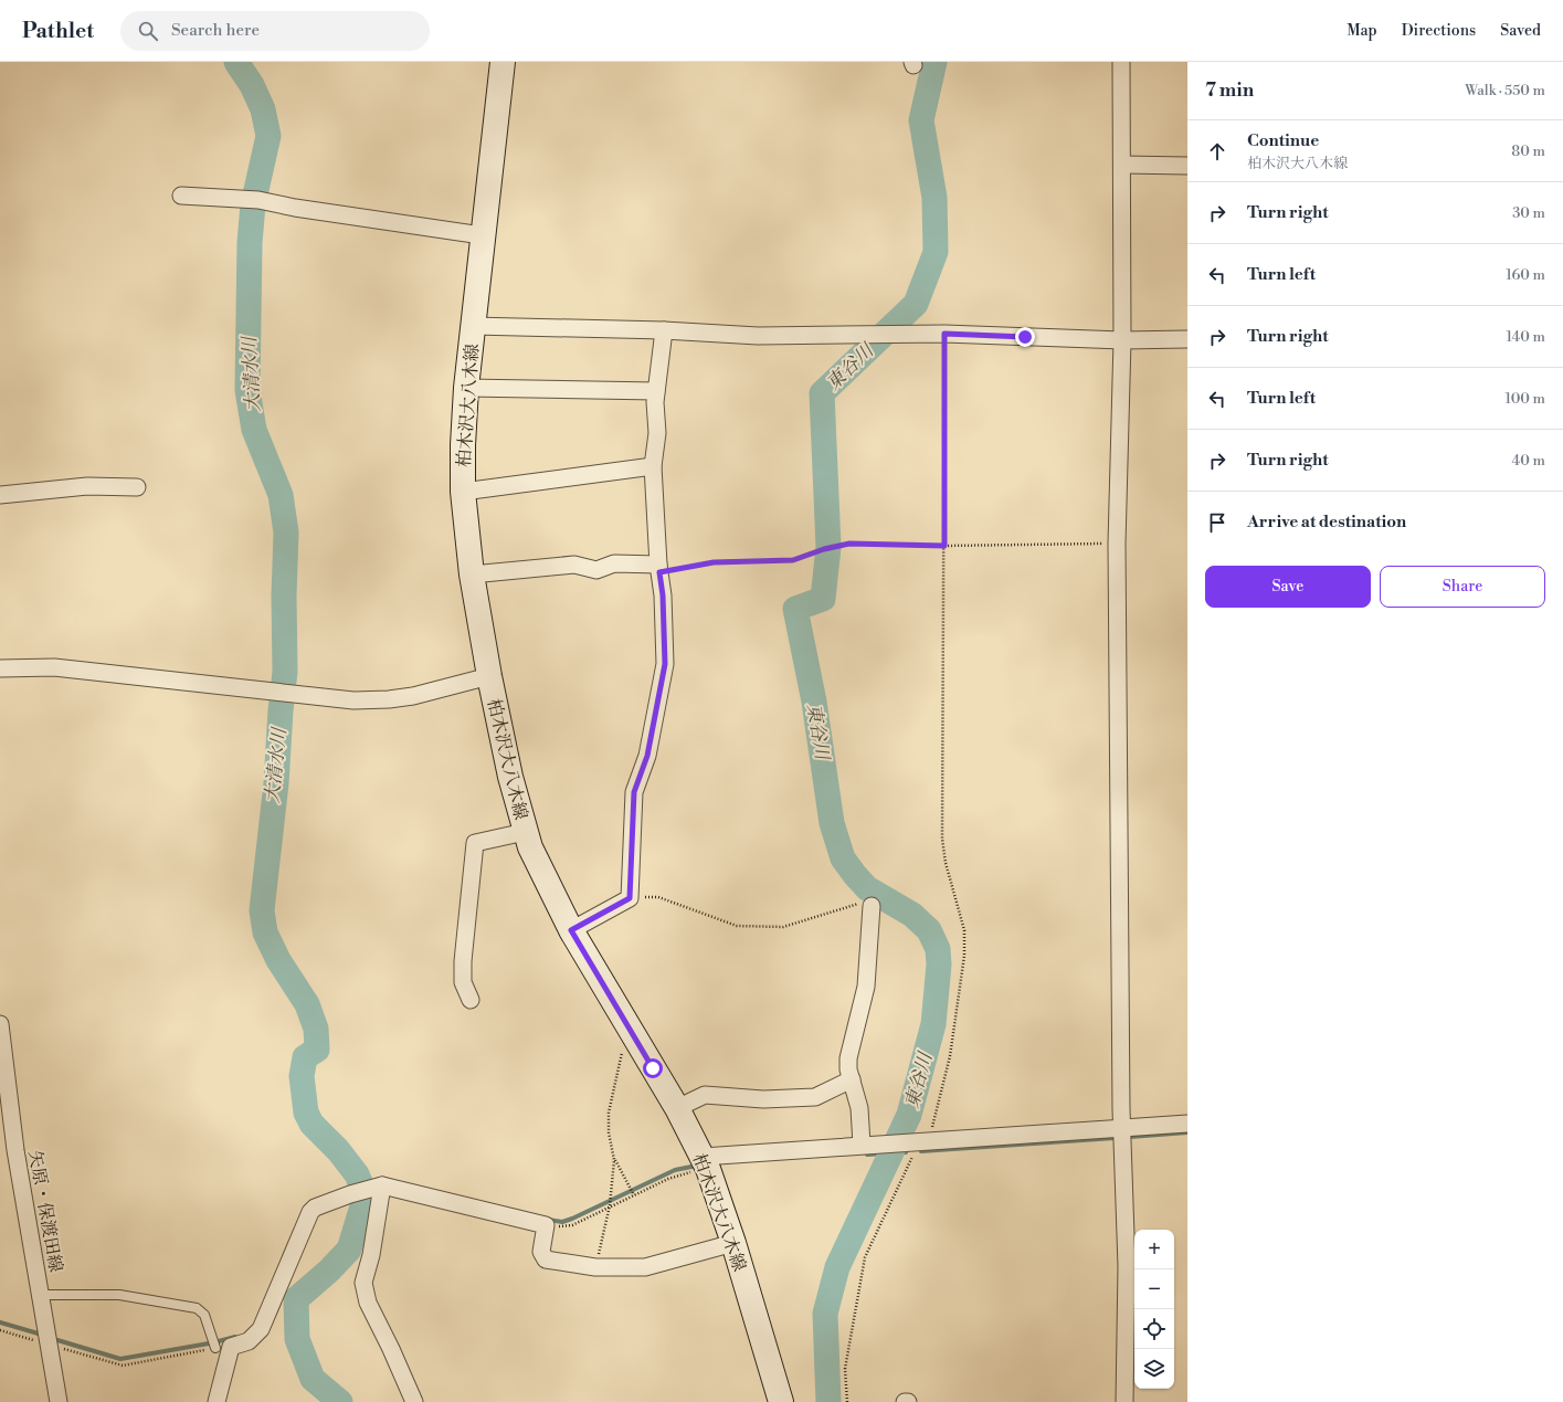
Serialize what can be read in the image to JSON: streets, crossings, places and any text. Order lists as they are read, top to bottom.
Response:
{
  "streets": {
    "main road": ["柏木沢大八木線"],
    "street": ["矢原・保渡田線"]
  },
  "water": ["東谷川", "大清水川"],
  "page": {
    "header": "Pathlet",
    "search": "Search here",
    "nav": ["Map", "Directions", "Saved"],
    "heading": ["7 min", "Walk · 550 m"],
    "list": [
      ["Continue", "柏木沢大八木線", "80 m"],
      ["Turn right", "30 m"],
      ["Turn left", "160 m"],
      ["Turn right", "140 m"],
      ["Turn left", "100 m"],
      ["Turn right", "40 m"],
      "Arrive at destination"
    ],
    "buttons": ["Save", "Share"],
    "map_buttons": ["+", "−"]
  }
}
